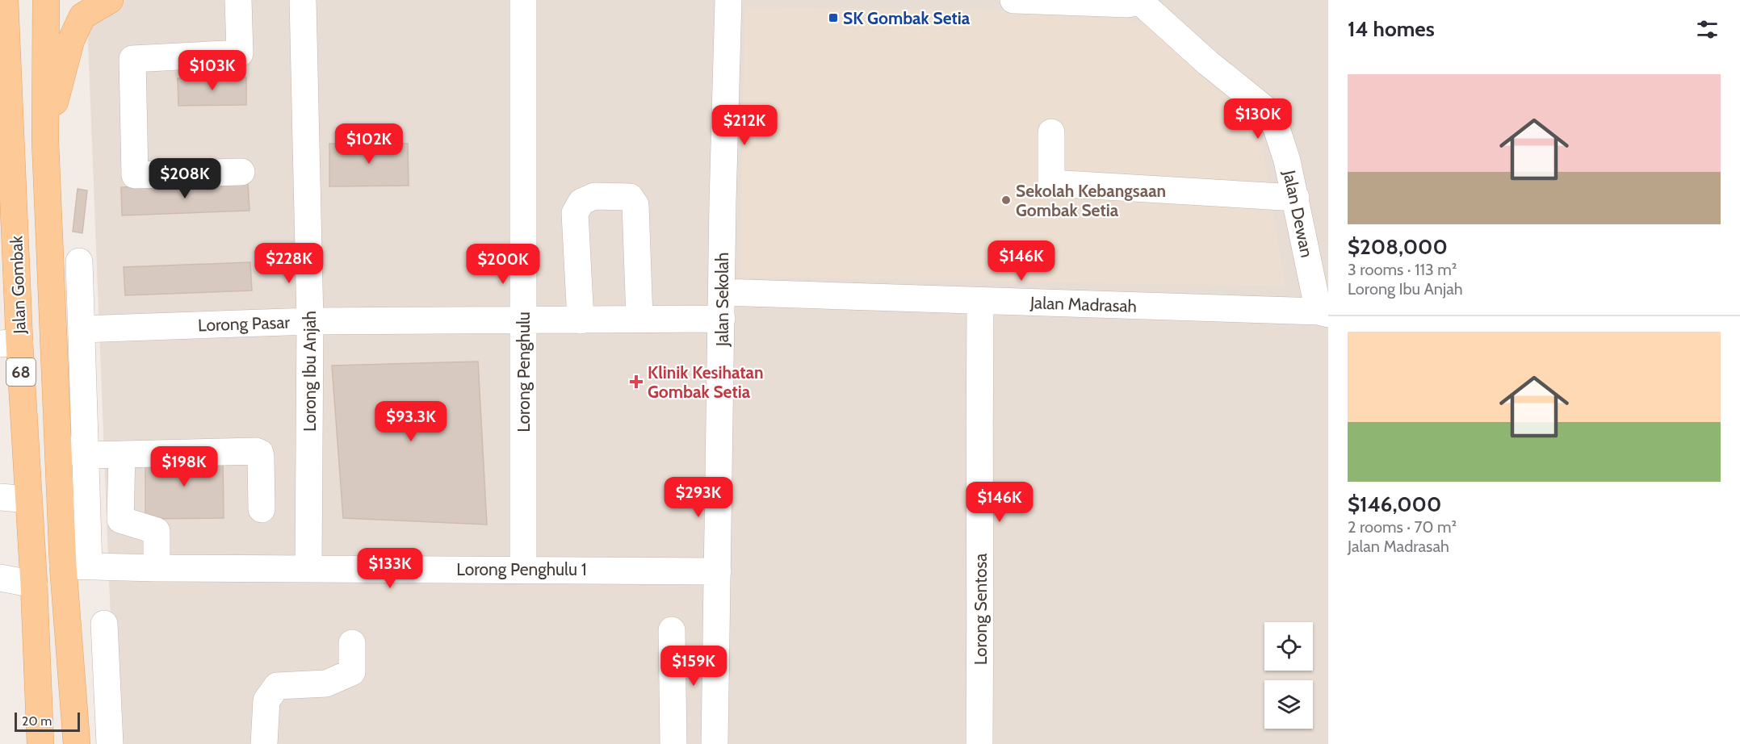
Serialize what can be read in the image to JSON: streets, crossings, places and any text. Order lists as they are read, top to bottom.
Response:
{
  "streets": {
    "main road": ["Jalan Gombak", "68"],
    "street": [
      "Jalan Dewan",
      "Jalan Sekolah",
      "Jalan Madrasah",
      "Lorong Pasar",
      "Lorong Ibu Anjah",
      "Lorong Penghulu",
      "Lorong Penghulu 1",
      "Lorong Sentosa"
    ]
  },
  "crossings": [
    ["Jalan Dewan", "Jalan Madrasah"],
    ["Jalan Gombak", "Lorong Penghulu 1"],
    ["Jalan Sekolah", "Jalan Madrasah"],
    ["Jalan Sekolah", "Lorong Pasar"],
    ["Jalan Sekolah", "Lorong Penghulu 1"],
    ["Jalan Madrasah", "Lorong Sentosa"],
    ["Lorong Pasar", "Lorong Ibu Anjah"],
    ["Lorong Pasar", "Lorong Penghulu"],
    ["Lorong Ibu Anjah", "Lorong Penghulu 1"],
    ["Lorong Penghulu", "Lorong Penghulu 1"]
  ],
  "places": {
    "transit": ["SK Gombak Setia"],
    "other": ["Sekolah Kebangsaan Gombak Setia"],
    "health": ["Klinik Kesihatan Gombak Setia"]
  },
  "scale_bar": "20 m",
  "page": {
    "heading": "14 homes",
    "price": [
      "$103K",
      "$130K",
      "$212K",
      "$102K",
      "$208K",
      "$146K",
      "$228K",
      "$200K",
      "$93.3K",
      "$198K",
      "$293K",
      "$146K",
      "$133K",
      "$159K"
    ],
    "list": [
      {
        "name": "$208,000",
        "note": "3 rooms · 113 m² · Lorong Ibu Anjah"
      },
      {
        "name": "$146,000",
        "note": "2 rooms · 70 m² · Jalan Madrasah"
      }
    ],
    "scale": "20 m"
  }
}
